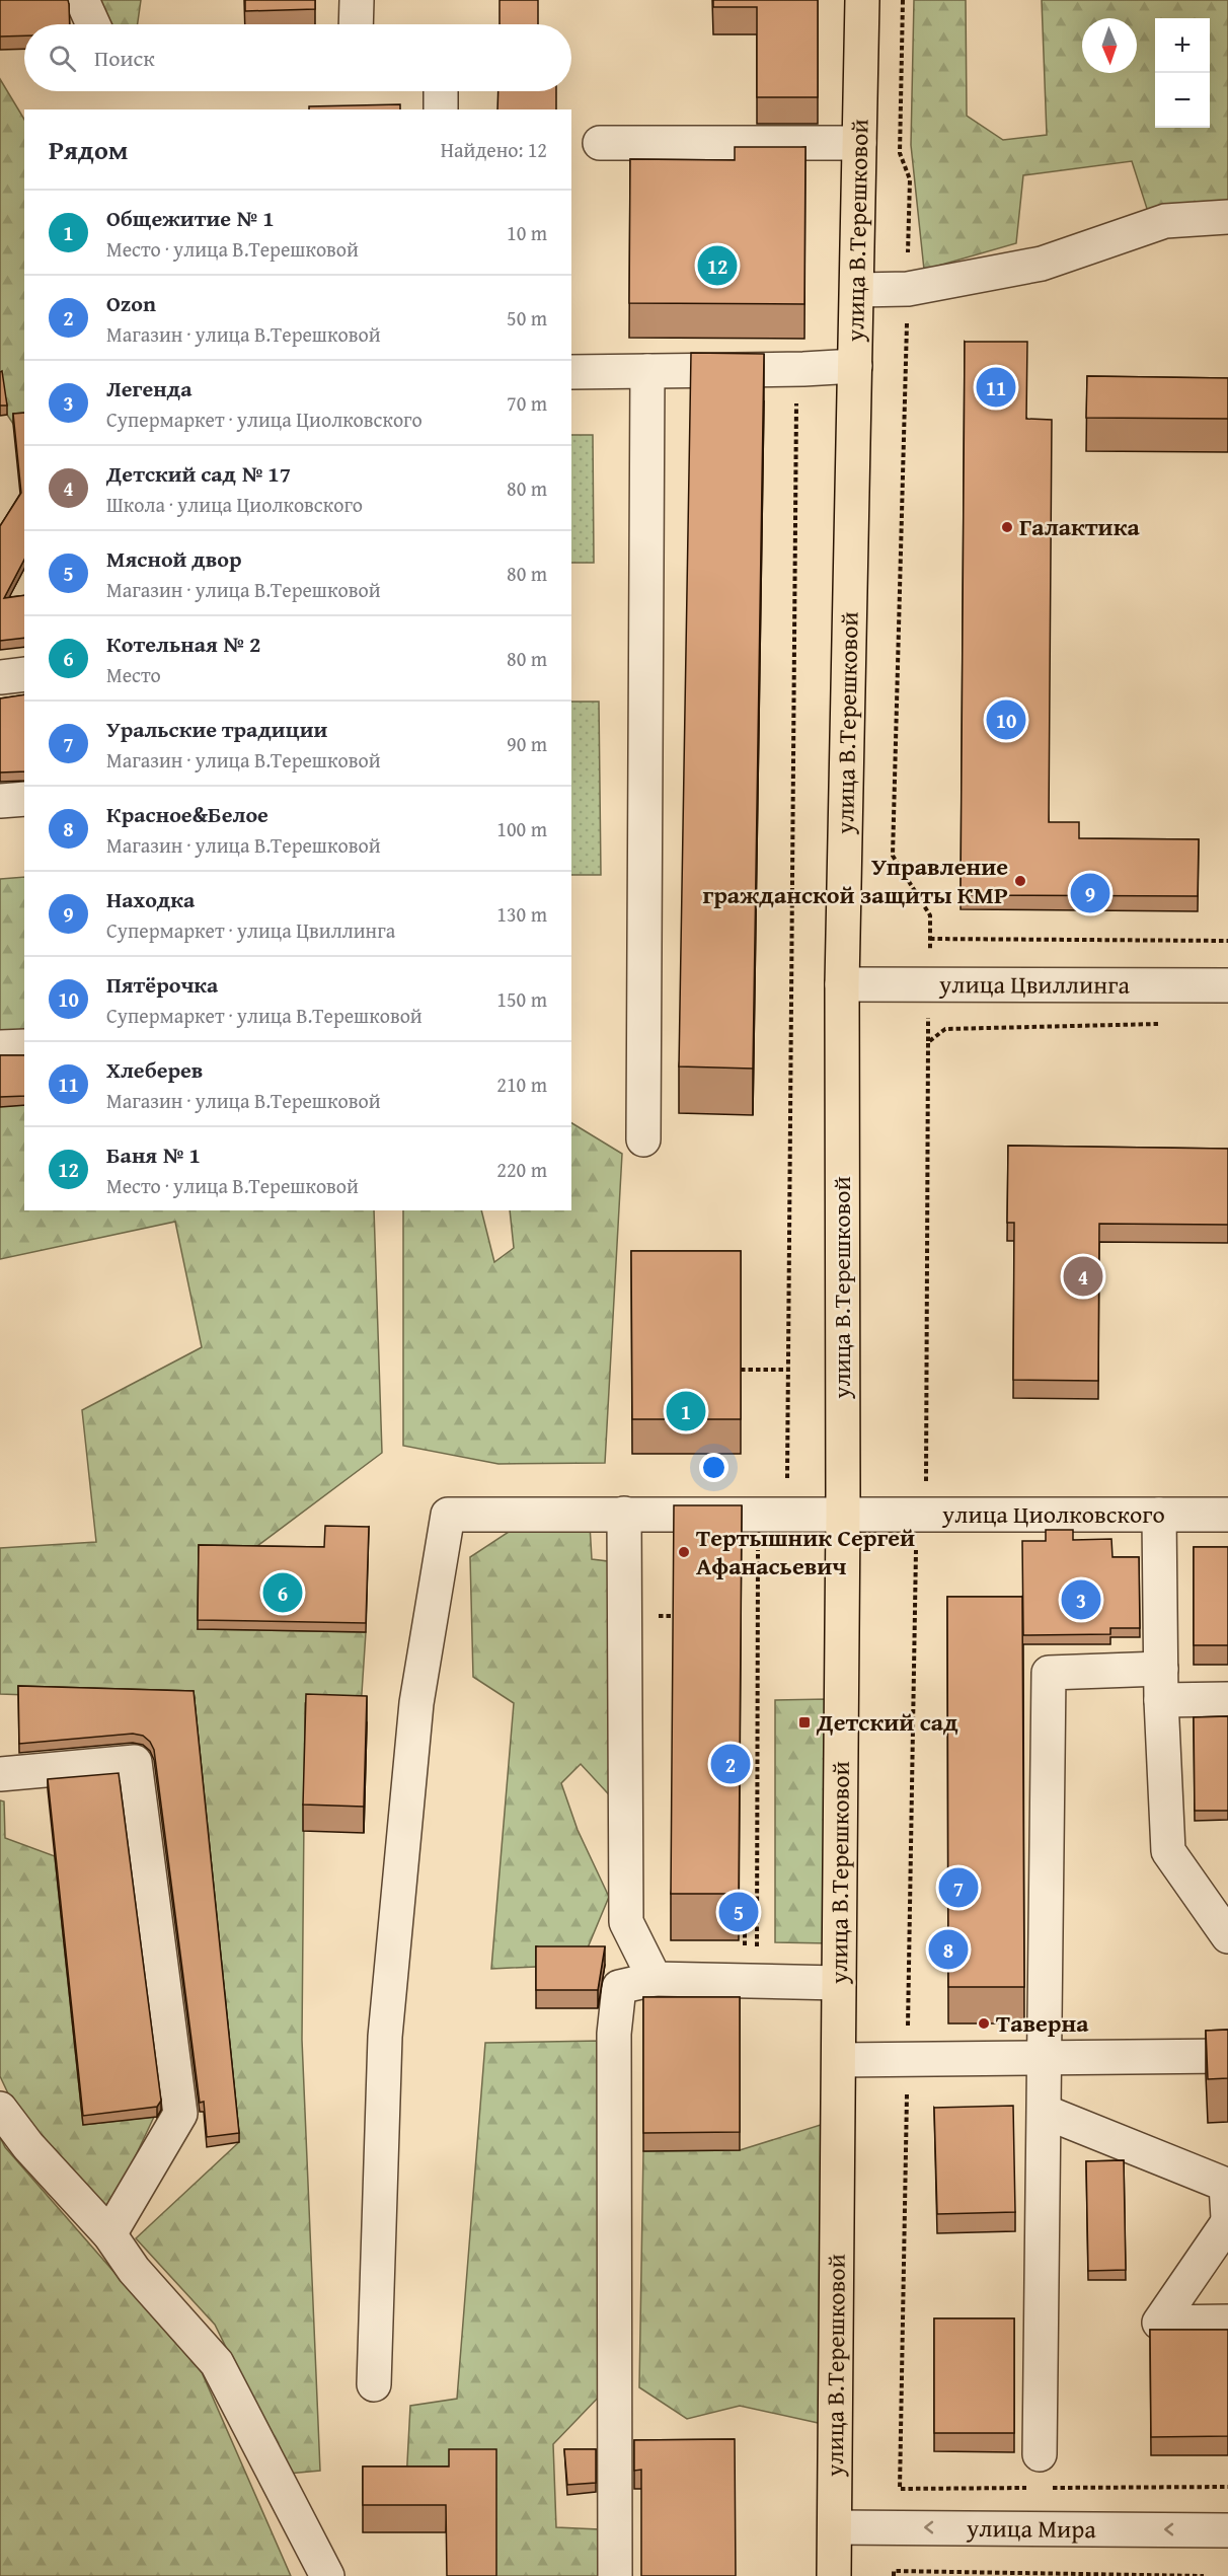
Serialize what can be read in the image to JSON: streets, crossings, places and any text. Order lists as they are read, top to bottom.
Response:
{
  "streets": {
    "main road": ["улица В.Терешковой"],
    "street": ["улица Цвиллинга", "улица Циолковского", "улица Мира"]
  },
  "crossings": [
    ["улица В.Терешковой", "улица Цвиллинга"],
    ["улица В.Терешковой", "улица Циолковского"],
    ["улица В.Терешковой", "улица Мира"]
  ],
  "one_way": ["улица Мира"],
  "places": {
    "other": [
      "Галактика",
      "Управление гражданской защиты КМР",
      "Тертышник Сергей Афанасьевич",
      "Таверна"
    ],
    "transit": ["Детский сад"]
  },
  "north": "bottom",
  "page": {
    "map_buttons": ["+", "−"],
    "search": "Поиск",
    "heading": ["Рядом", "Найдено: 12"],
    "list": [
      {
        "mark": "1",
        "name": "Общежитие № 1",
        "note": "Место · улица В.Терешковой",
        "value": "10 m"
      },
      {
        "mark": "2",
        "name": "Ozon",
        "note": "Магазин · улица В.Терешковой",
        "value": "50 m"
      },
      {
        "mark": "3",
        "name": "Легенда",
        "note": "Супермаркет · улица Циолковского",
        "value": "70 m"
      },
      {
        "mark": "4",
        "name": "Детский сад № 17",
        "note": "Школа · улица Циолковского",
        "value": "80 m"
      },
      {
        "mark": "5",
        "name": "Мясной двор",
        "note": "Магазин · улица В.Терешковой",
        "value": "80 m"
      },
      {
        "mark": "6",
        "name": "Котельная № 2",
        "note": "Место",
        "value": "80 m"
      },
      {
        "mark": "7",
        "name": "Уральские традиции",
        "note": "Магазин · улица В.Терешковой",
        "value": "90 m"
      },
      {
        "mark": "8",
        "name": "Красное&Белое",
        "note": "Магазин · улица В.Терешковой",
        "value": "100 m"
      },
      {
        "mark": "9",
        "name": "Находка",
        "note": "Супермаркет · улица Цвиллинга",
        "value": "130 m"
      },
      {
        "mark": "10",
        "name": "Пятёрочка",
        "note": "Супермаркет · улица В.Терешковой",
        "value": "150 m"
      },
      {
        "mark": "11",
        "name": "Хлеберев",
        "note": "Магазин · улица В.Терешковой",
        "value": "210 m"
      },
      {
        "mark": "12",
        "name": "Баня № 1",
        "note": "Место · улица В.Терешковой",
        "value": "220 m"
      }
    ],
    "pins": [
      "12",
      "11",
      "10",
      "9",
      "4",
      "1",
      "6",
      "3",
      "2",
      "7",
      "5",
      "8"
    ]
  }
}
